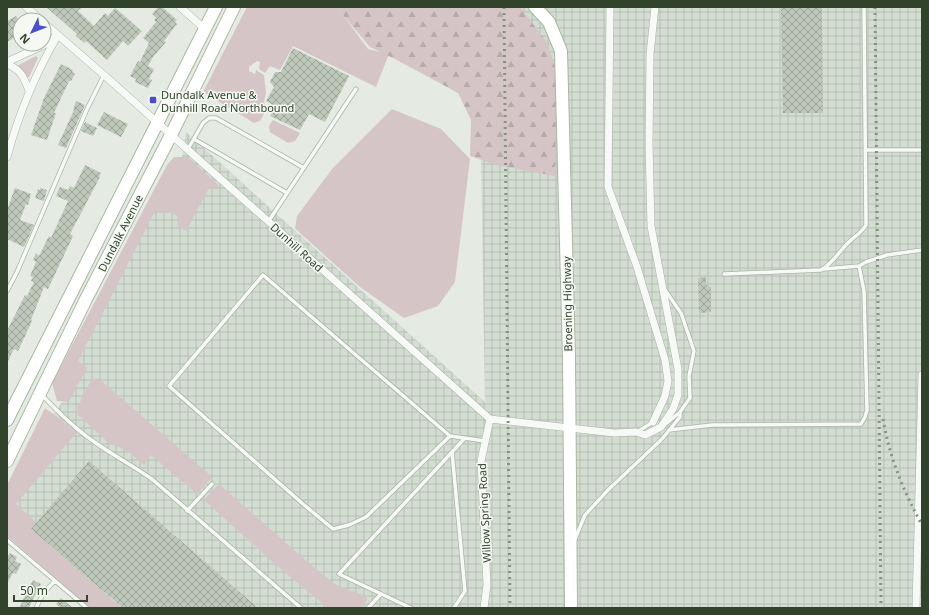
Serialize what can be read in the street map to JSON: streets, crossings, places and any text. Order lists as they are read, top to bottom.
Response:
{
  "streets": {
    "main road": ["Dundalk Avenue", "Broening Highway"],
    "street": ["Dunhill Road", "Willow Spring Road"]
  },
  "crossings": [
    ["Dundalk Avenue", "Dunhill Road"],
    ["Dunhill Road", "Willow Spring Road"]
  ],
  "places": {
    "transit": ["Dundalk Avenue & Dunhill Road Northbound"]
  },
  "scale_bar": "50 m",
  "north": "bottom left"
}
